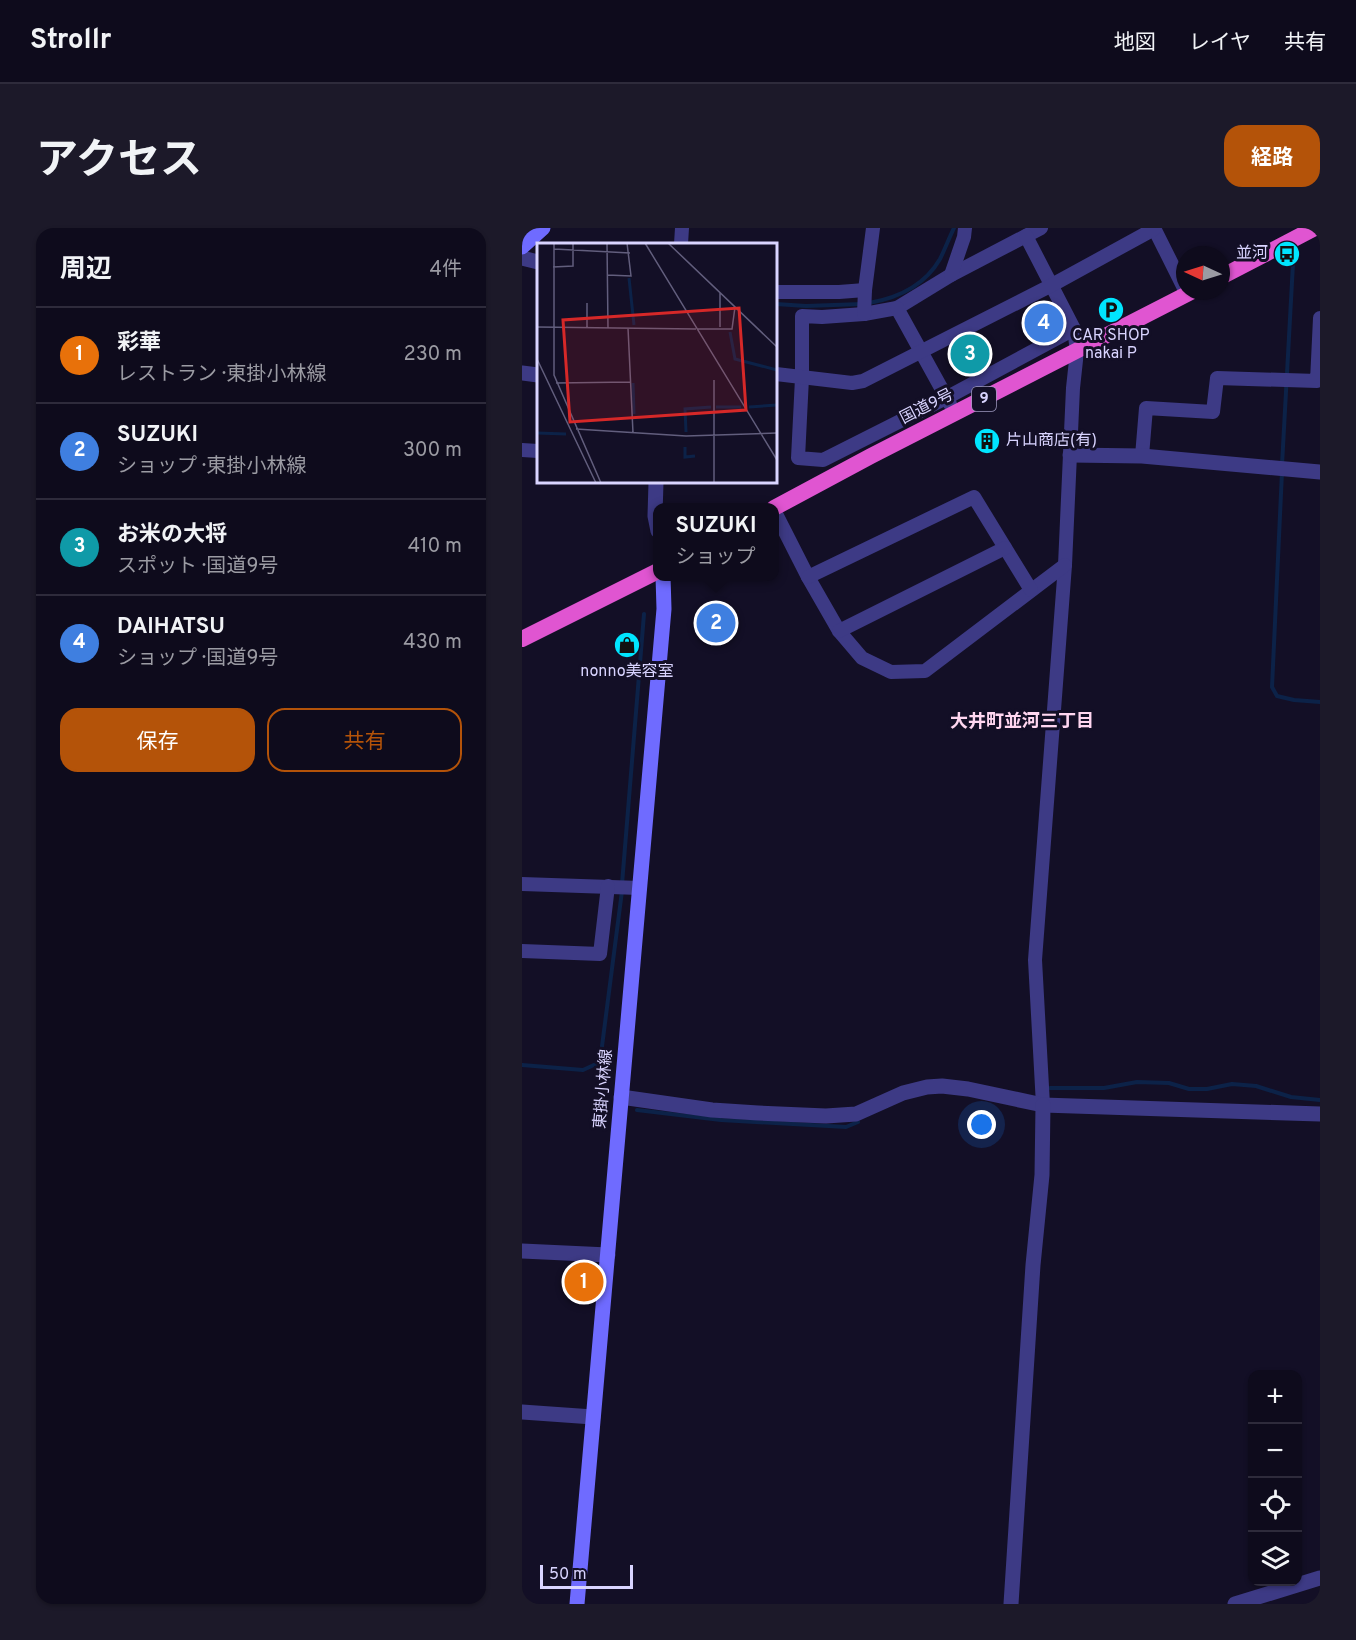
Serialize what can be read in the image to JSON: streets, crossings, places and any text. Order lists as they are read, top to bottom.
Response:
{
  "streets": {
    "highway": ["9", "国道9号"],
    "main road": ["東掛小林線"]
  },
  "districts": ["大井町並河三丁目"],
  "places": {
    "bus stop": ["並河"],
    "parking": ["CAR SHOP nakai P"],
    "building": ["片山商店(有)"],
    "shop": ["nonno美容室"]
  },
  "scale_bar": "50 m",
  "north": "left",
  "page": {
    "header": "Strollr",
    "nav": ["地図", "レイヤ", "共有"],
    "title": "アクセス",
    "buttons": [
      "経路",
      ["保存", "共有"]
    ],
    "heading": ["周辺", "4件"],
    "pins": [
      "4",
      "3",
      "2",
      "1"
    ],
    "list": [
      {
        "mark": "1",
        "name": "彩華",
        "note": "レストラン · 東掛小林線",
        "value": "230 m"
      },
      {
        "mark": "2",
        "name": "SUZUKI",
        "note": "ショップ · 東掛小林線",
        "value": "300 m"
      },
      {
        "mark": "3",
        "name": "お米の大将",
        "note": "スポット · 国道9号",
        "value": "410 m"
      },
      {
        "mark": "4",
        "name": "DAIHATSU",
        "note": "ショップ · 国道9号",
        "value": "430 m"
      }
    ],
    "popup": ["SUZUKI", "ショップ"],
    "map_buttons": ["+", "−"],
    "scale": "50 m"
  }
}
